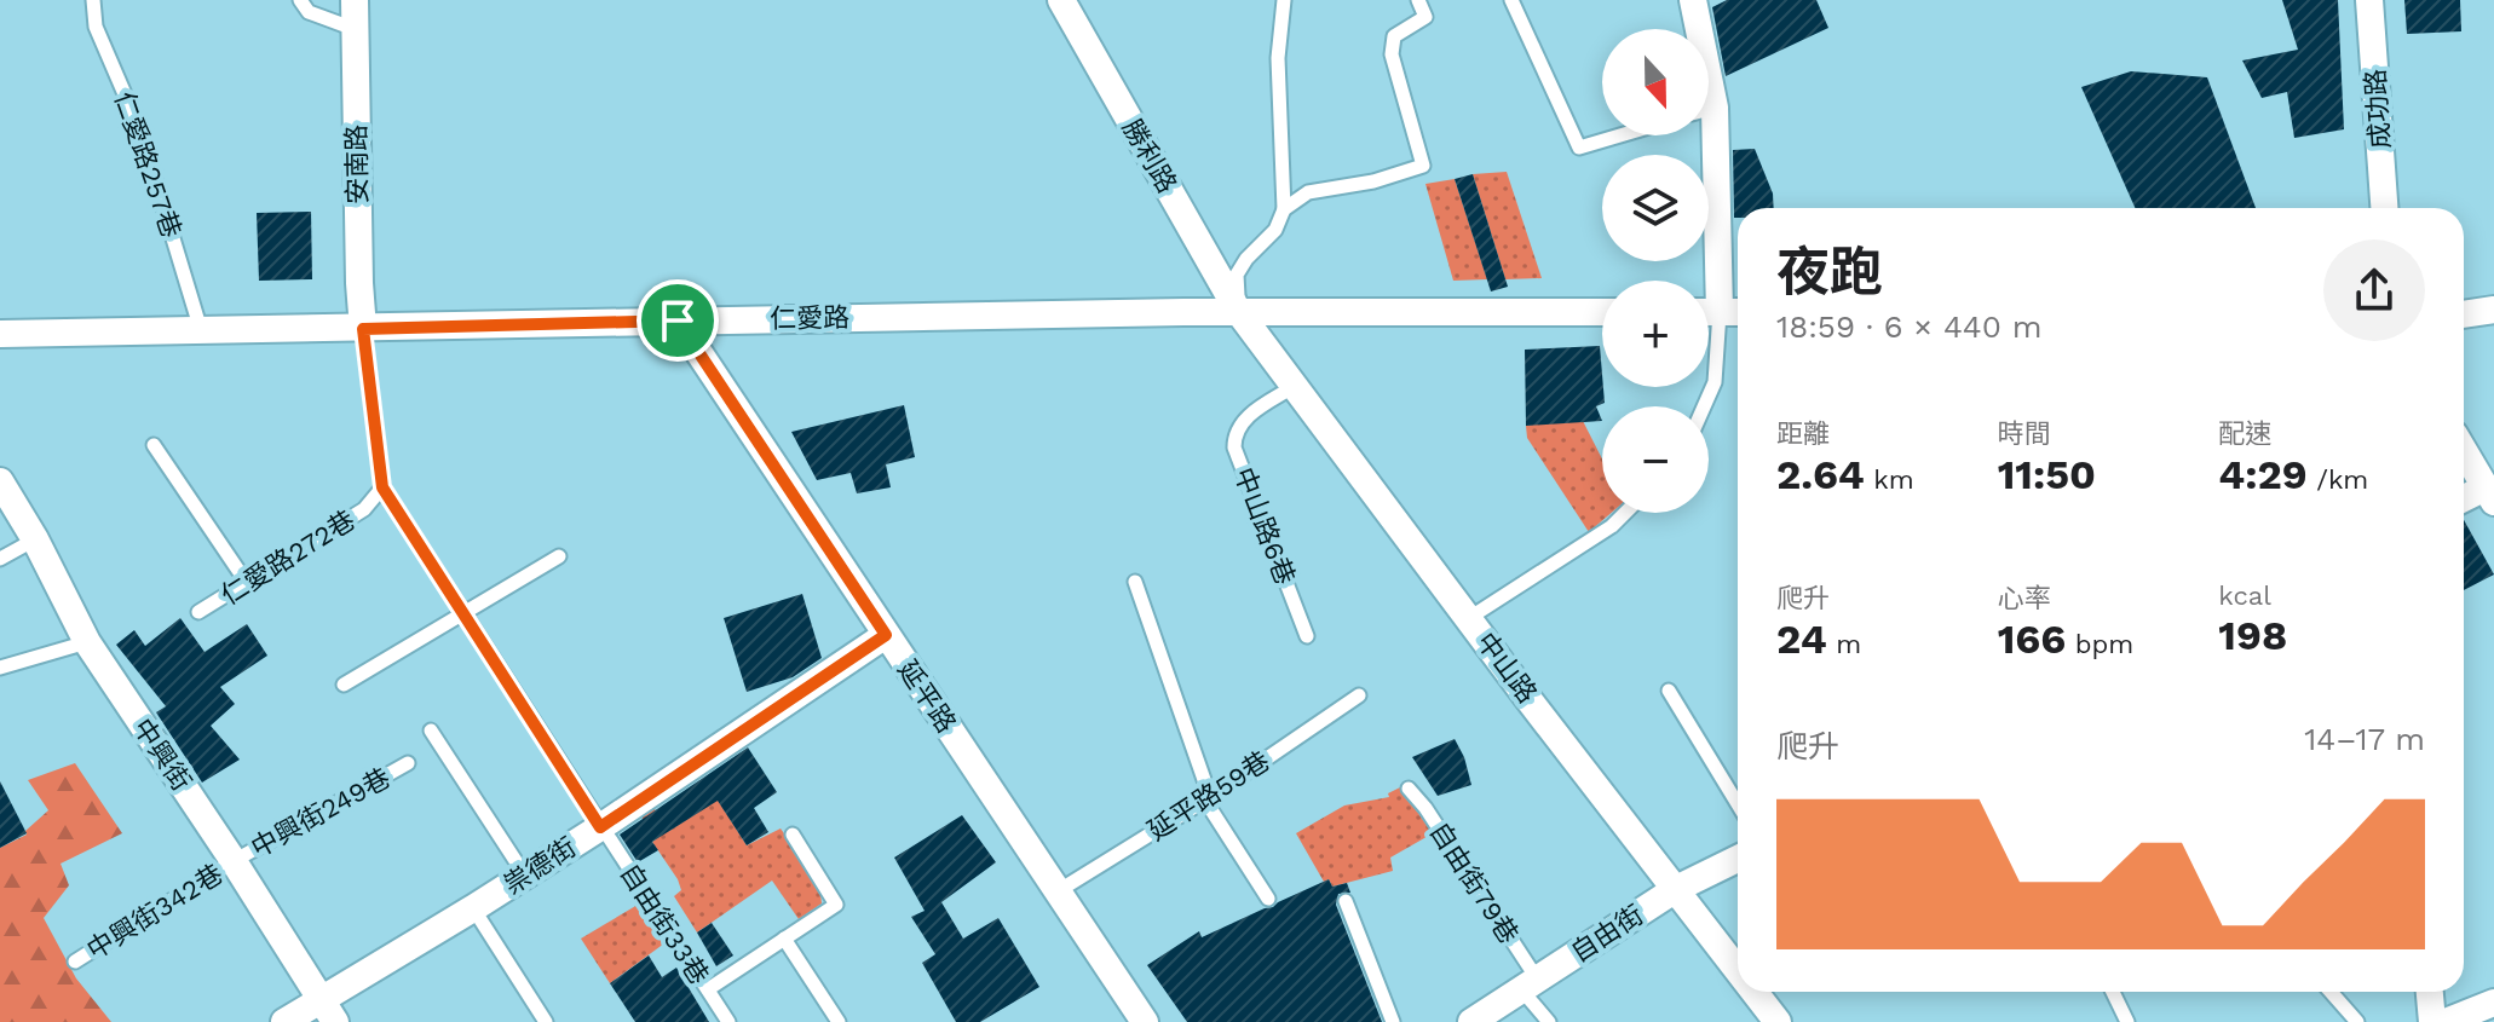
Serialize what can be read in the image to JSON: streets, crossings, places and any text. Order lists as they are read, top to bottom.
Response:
{
  "streets": {
    "street": [
      "成功路",
      "勝利路",
      "安南路",
      "仁愛路",
      "中山路",
      "延平路",
      "中興街",
      "祟德街",
      "自由街"
    ],
    "lane": [
      "仁愛路257巷",
      "中山路6巷",
      "仁愛路272巷",
      "延平路59巷",
      "中興街249巷",
      "自由街79巷",
      "中興街342巷",
      "自由街33巷"
    ]
  },
  "crossings": [
    ["勝利路", "仁愛路"],
    ["勝利路", "中山路"],
    ["仁愛路257巷", "仁愛路"],
    ["安南路", "仁愛路"],
    ["仁愛路", "中山路"],
    ["仁愛路", "延平路"],
    ["中山路6巷", "中山路"],
    ["仁愛路272巷", "自由街33巷"],
    ["中山路", "自由街"],
    ["延平路", "延平路59巷"],
    ["延平路", "祟德街"],
    ["中興街", "中興街249巷"],
    ["中興街", "祟德街"],
    ["中興街", "中興街342巷"],
    ["中興街249巷", "中興街342巷"],
    ["祟德街", "自由街33巷"],
    ["自由街79巷", "自由街"]
  ],
  "north": "bottom",
  "page": {
    "map_buttons": ["+", "−"],
    "heading": ["夜跑", "18:59 · 6 × 440 m"],
    "stats": [
      ["距離", "2.64 km"],
      ["時間", "11:50"],
      ["配速", "4:29 /km"],
      ["爬升", "24 m"],
      ["心率", "166 bpm"],
      ["kcal", "198"]
    ],
    "chart": ["爬升", "14–17 m"]
  }
}
